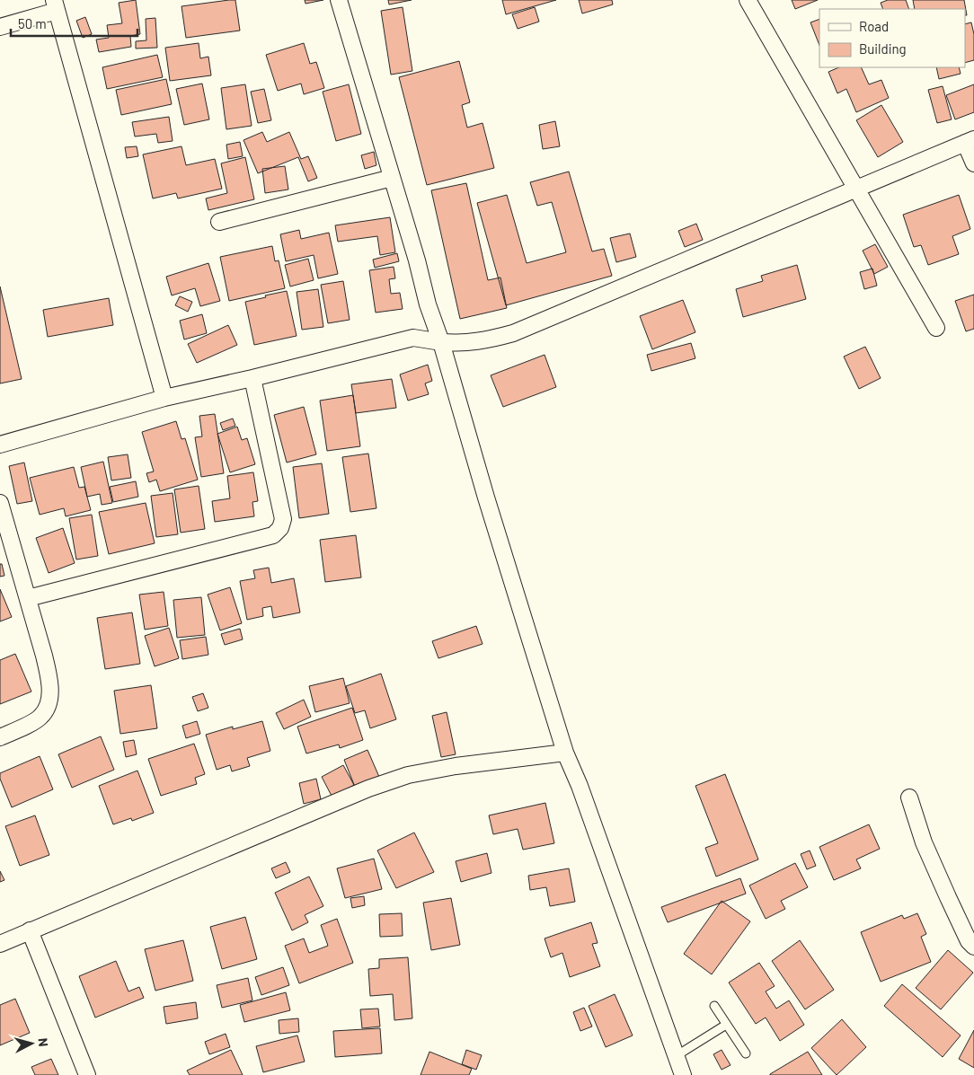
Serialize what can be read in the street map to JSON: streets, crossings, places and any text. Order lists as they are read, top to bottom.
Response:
{
  "legend": ["Road", "Building"],
  "scale_bar": "50 m",
  "north": "right"
}
